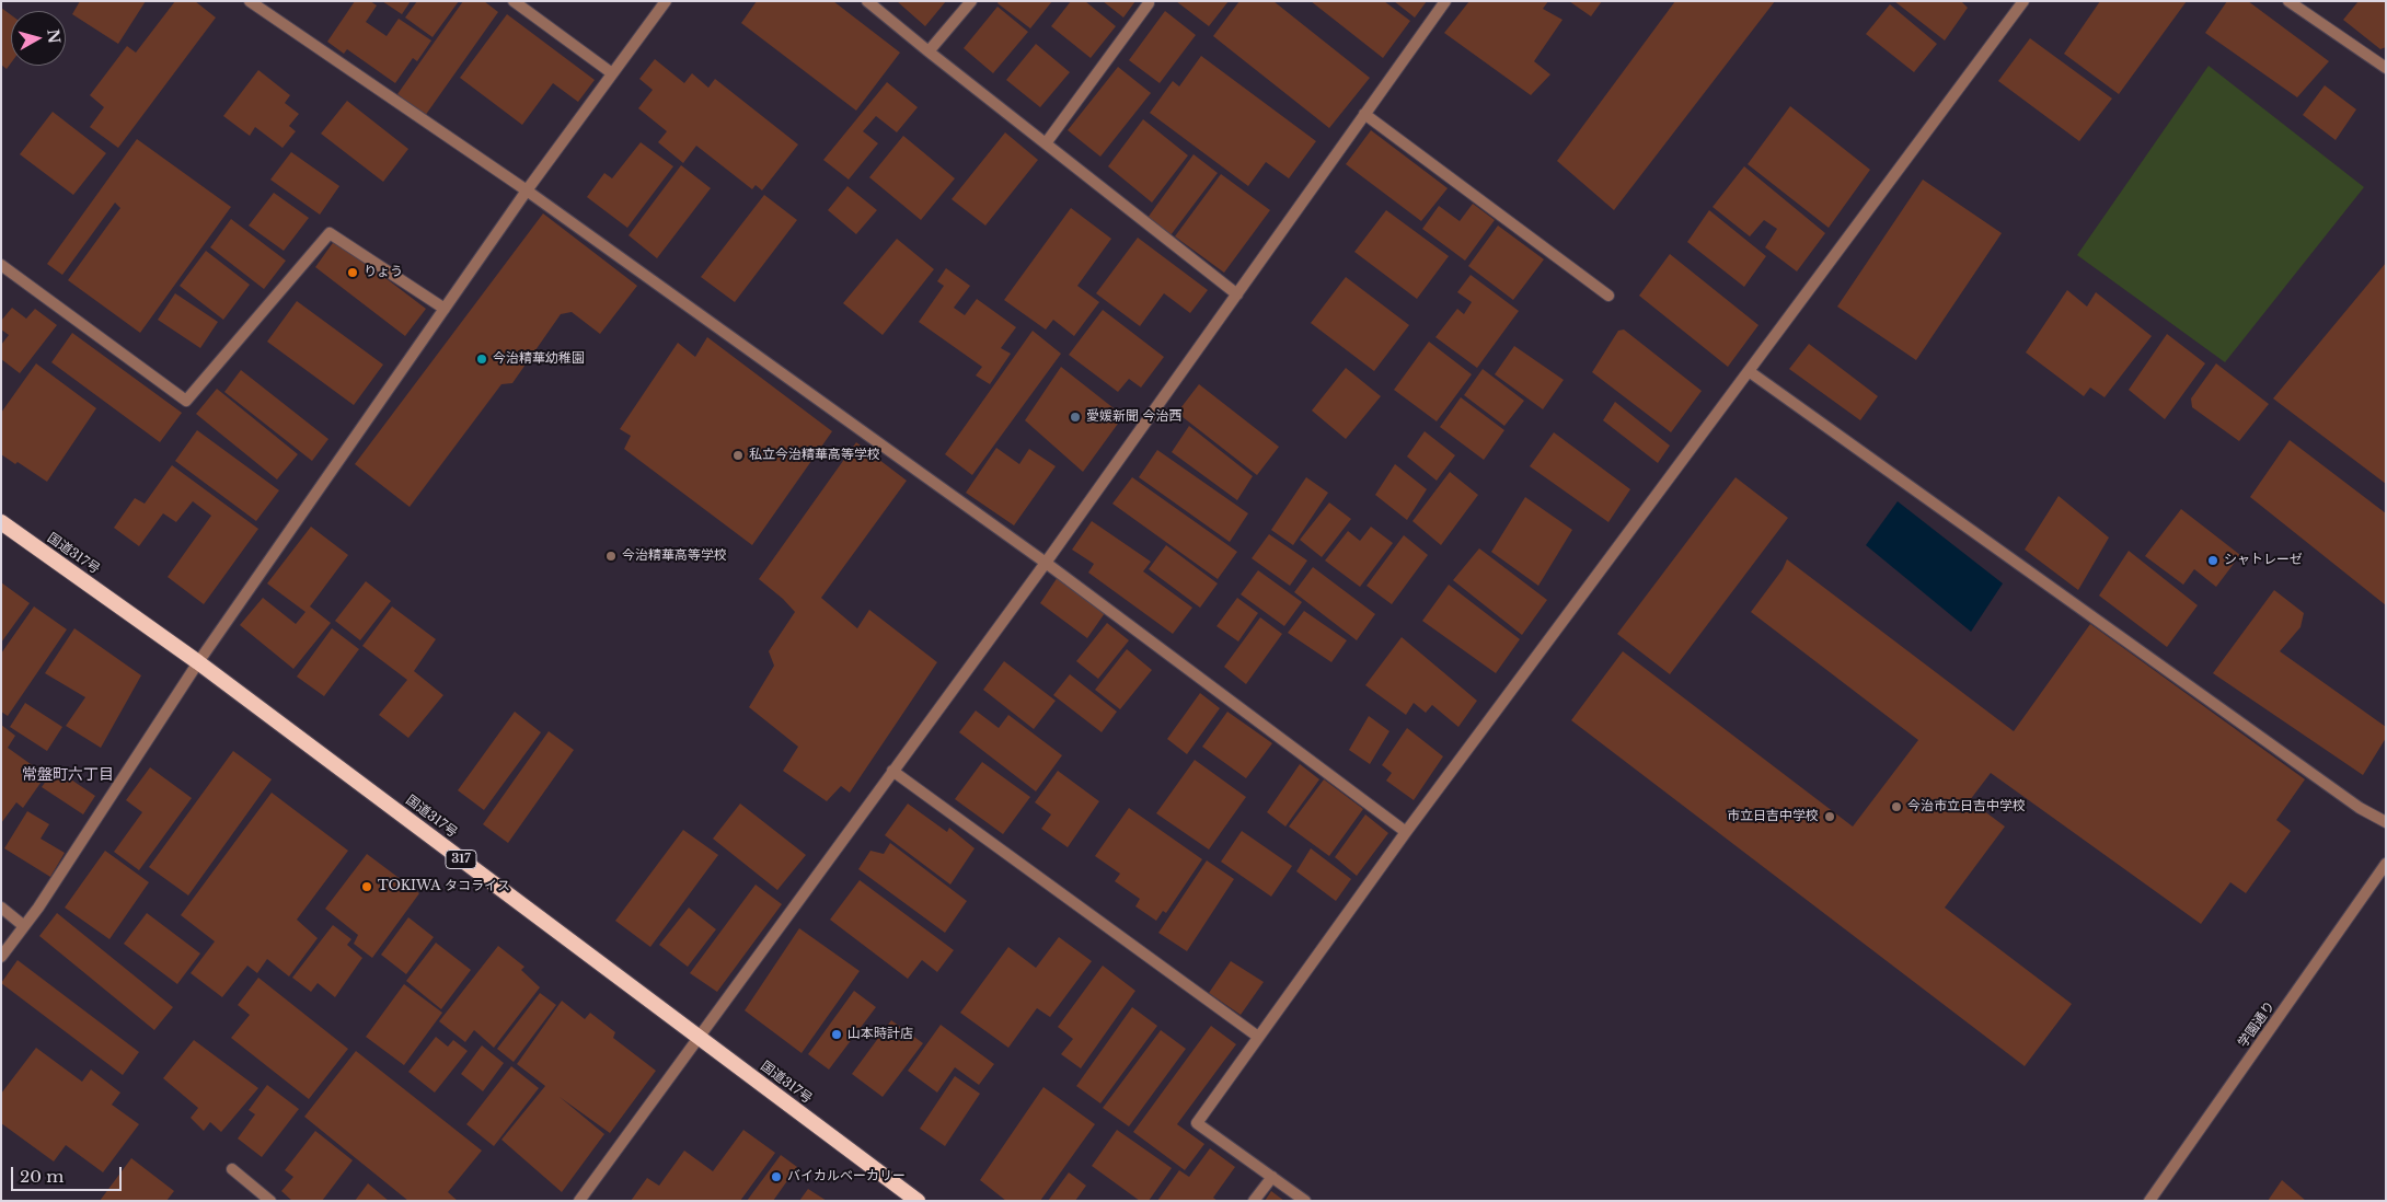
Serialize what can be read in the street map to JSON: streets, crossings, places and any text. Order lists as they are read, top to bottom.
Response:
{
  "streets": {
    "highway": ["国道317号", "317"],
    "street": ["学園通り"]
  },
  "districts": ["常盤町六丁目"],
  "places": [
    "りょう",
    "今治精華幼稚園",
    "愛媛新聞 今治西",
    "私立今治精華高等学校",
    "今治精華高等学校",
    "シャトレーゼ",
    "今治市立日吉中学校",
    "市立日吉中学校",
    "TOKIWA タコライス",
    "山本時計店",
    "バイカルベーカリー"
  ],
  "scale_bar": "20 m",
  "north": "right"
}
